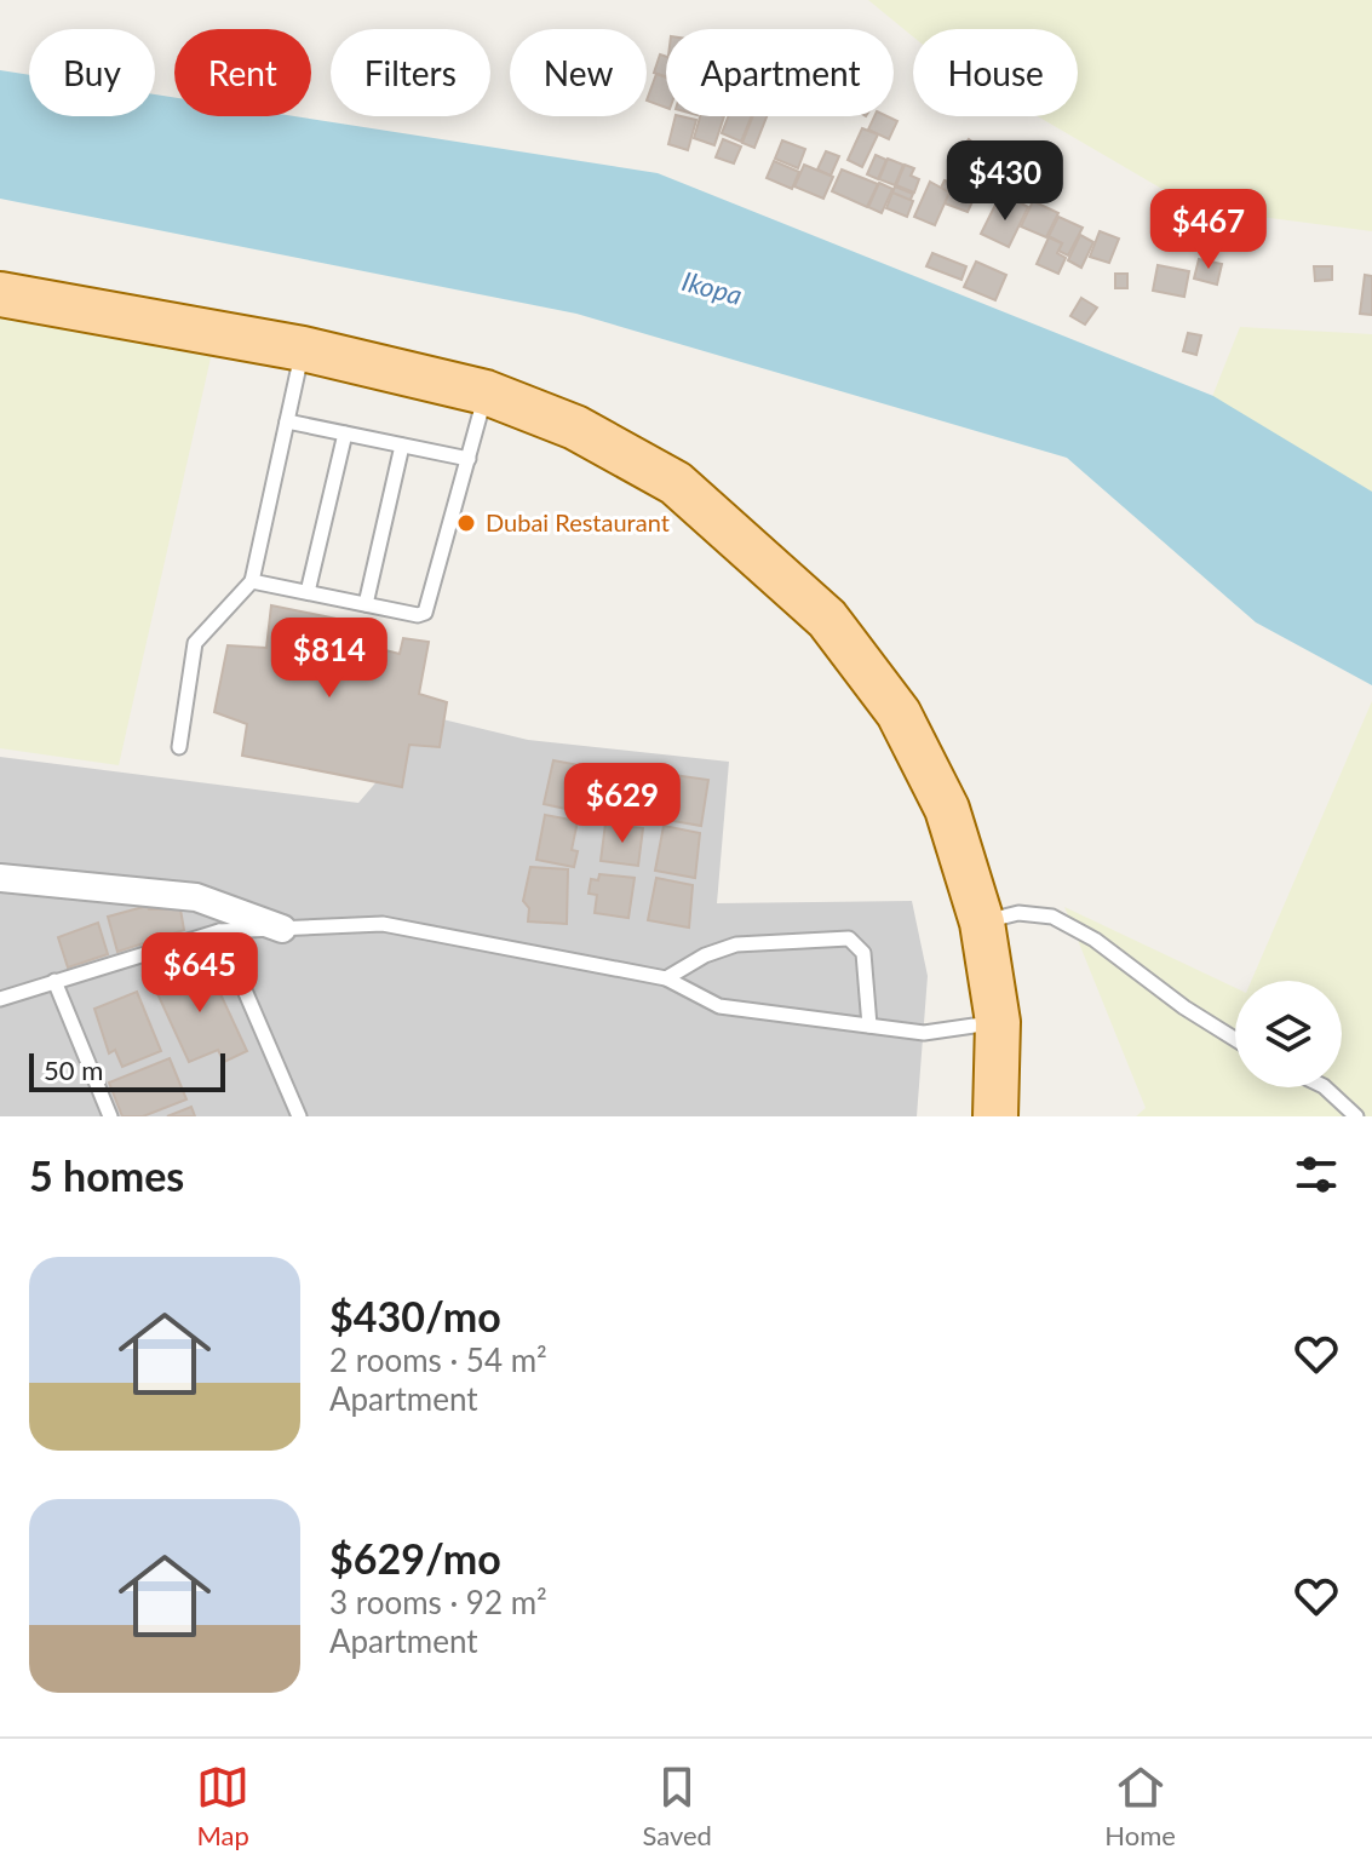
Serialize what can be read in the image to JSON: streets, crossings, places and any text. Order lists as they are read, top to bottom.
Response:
{
  "water": ["Ikopa"],
  "places": ["Dubai Restaurant"],
  "scale_bar": "50 m",
  "page": {
    "chip": [
      "Buy",
      "Rent",
      "Filters",
      "New",
      "Apartment",
      "House"
    ],
    "price": [
      "$430",
      "$467",
      "$814",
      "$629",
      "$645"
    ],
    "scale": "50 m",
    "heading": "5 homes",
    "list": [
      {
        "name": "$430/mo",
        "note": "2 rooms · 54 m² · Apartment"
      },
      {
        "name": "$629/mo",
        "note": "3 rooms · 92 m² · Apartment"
      }
    ],
    "tabs": ["Map", "Saved", "Home"]
  }
}
